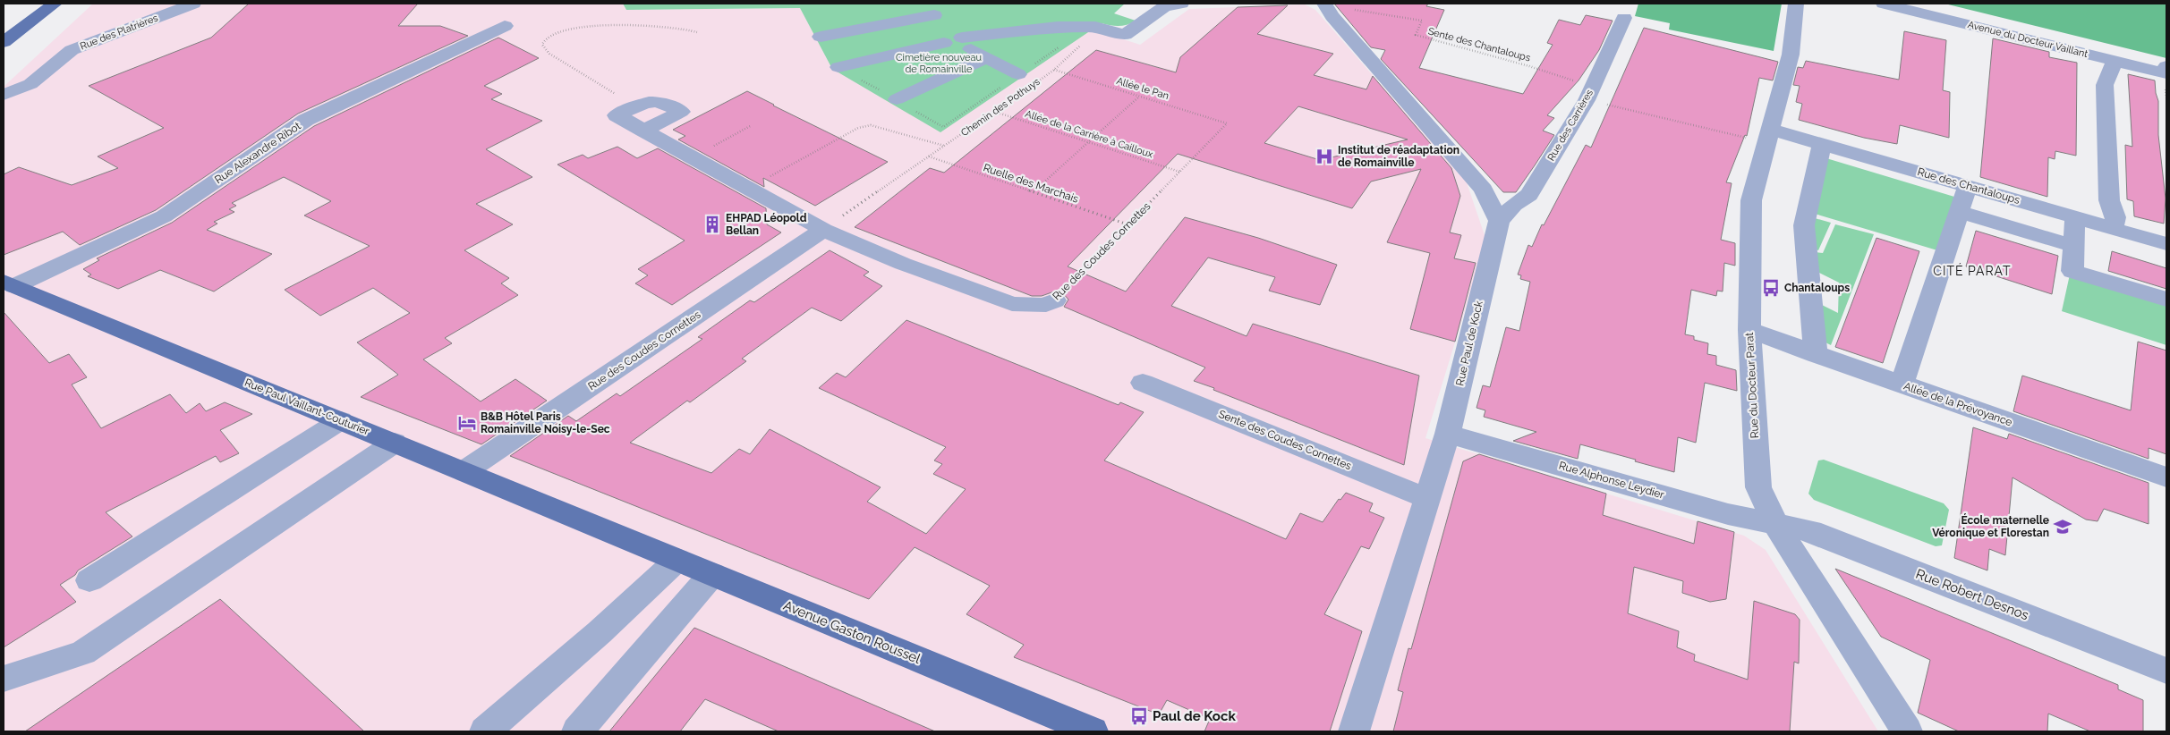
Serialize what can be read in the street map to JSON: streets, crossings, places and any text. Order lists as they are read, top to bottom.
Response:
{
  "streets": {
    "main road": ["Rue Paul Vaillant-Couturier", "Avenue Gaston Roussel"],
    "street": [
      "Rue des Platrières",
      "Avenue du Docteur Vaillant",
      "Rue des Carrières",
      "Rue Alexandre Ribot",
      "Rue des Chantaloups",
      "Rue des Coudes Cornettes",
      "Rue Paul de Kock",
      "Rue du Docteur Parat",
      "Allée de la Prévoyance",
      "Sente des Coudes Cornettes",
      "Rue Alphonse Leydier",
      "Rue Robert Desnos"
    ],
    "path": [
      "Sente des Chantaloups",
      "Allée le Pan",
      "Chemin des Pothuys",
      "Allée de la Carrière à Cailloux",
      "Ruelle des Marchais"
    ]
  },
  "crossings": [
    ["Sente des Chantaloups", "Rue des Carrières"],
    ["Sente des Chantaloups", "Rue des Chantaloups"],
    ["Sente des Chantaloups", "Rue du Docteur Parat"],
    ["Allée le Pan", "Chemin des Pothuys"],
    ["Allée le Pan", "Rue des Coudes Cornettes"],
    ["Chemin des Pothuys", "Allée de la Carrière à Cailloux"],
    ["Chemin des Pothuys", "Ruelle des Marchais"],
    ["Chemin des Pothuys", "Rue des Coudes Cornettes"],
    ["Rue des Carrières", "Rue Paul de Kock"],
    ["Allée de la Carrière à Cailloux", "Rue des Coudes Cornettes"],
    ["Rue Alexandre Ribot", "Rue Paul Vaillant-Couturier"],
    ["Ruelle des Marchais", "Rue des Coudes Cornettes"],
    ["Rue des Chantaloups", "Rue du Docteur Parat"],
    ["Rue des Coudes Cornettes", "Rue Paul Vaillant-Couturier"],
    ["Rue Paul de Kock", "Sente des Coudes Cornettes"],
    ["Rue Paul de Kock", "Rue Alphonse Leydier"],
    ["Rue du Docteur Parat", "Allée de la Prévoyance"],
    ["Rue du Docteur Parat", "Rue Alphonse Leydier"],
    ["Rue du Docteur Parat", "Rue Robert Desnos"],
    ["Rue Paul Vaillant-Couturier", "Avenue Gaston Roussel"],
    ["Rue Alphonse Leydier", "Rue Robert Desnos"]
  ],
  "districts": ["CITÉ PARAT"],
  "parks": ["Cimetière nouveau de Romainville"],
  "places": {
    "hospital": ["Institut de réadaptation de Romainville"],
    "building": ["EHPAD Léopold Bellan"],
    "bus stop": ["Chantaloups", "Paul de Kock"],
    "hotel": ["B&B Hôtel Paris Romainville Noisy-le-Sec"],
    "school or university": ["École maternelle Véronique et Florestan"]
  }
}
